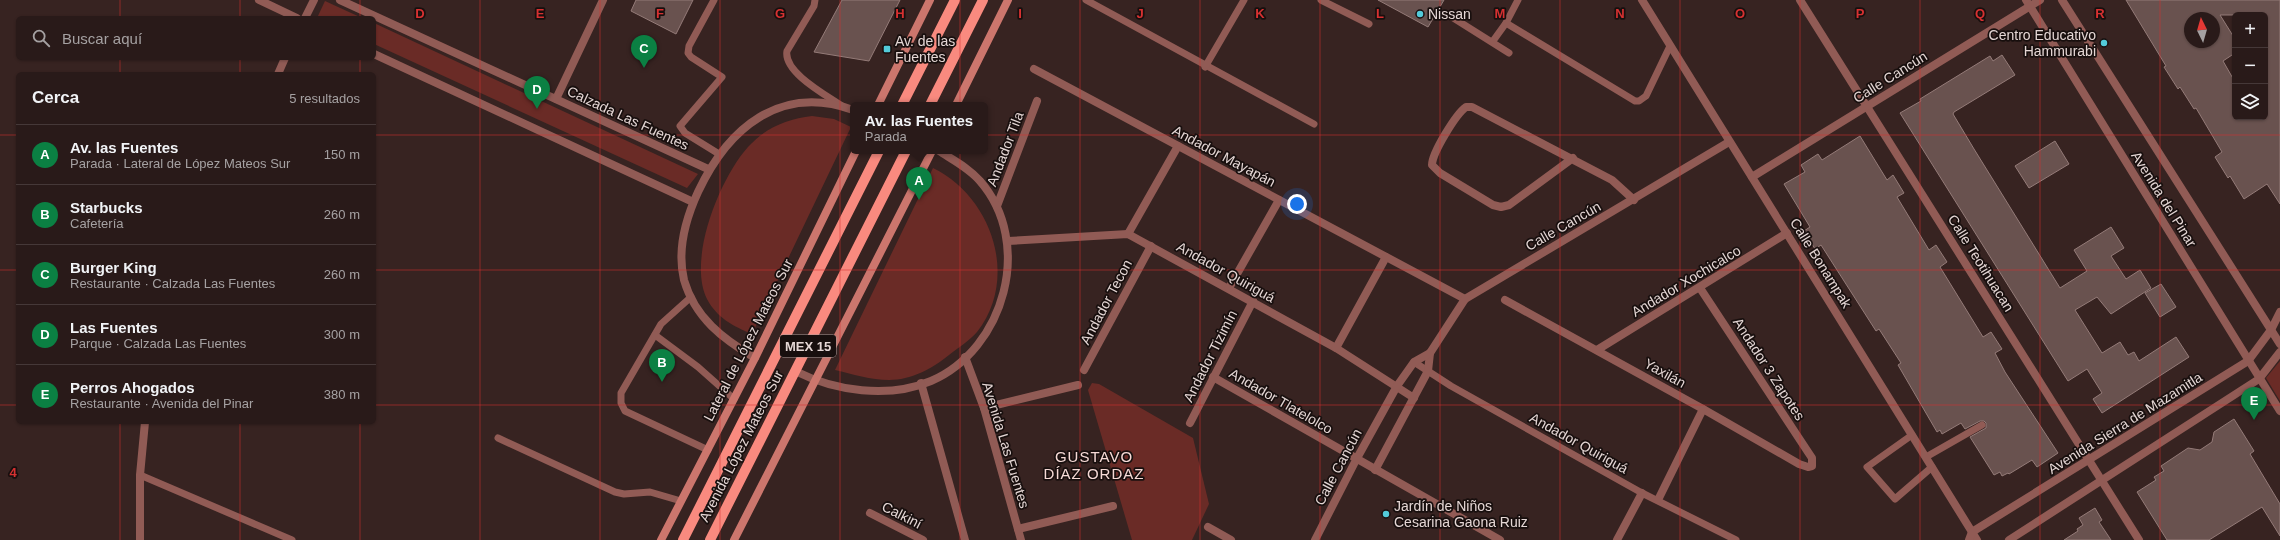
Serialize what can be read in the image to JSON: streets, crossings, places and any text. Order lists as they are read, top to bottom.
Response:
{
  "streets": {
    "main road": ["Lateral de López Mateos Sur", "MEX 15", "Avenida López Mateos Sur"],
    "street": [
      "Calle Cancún",
      "Calzada Las Fuentes",
      "Andador Tila",
      "Andador Mayapán",
      "Avenida del Pinar",
      "Calle Bonampak",
      "Calle Teotihuacan",
      "Andador Quiriguá",
      "Andador Xochicalco",
      "Andador Tecon",
      "Andador Tizimín",
      "Andador 3 Zapotes",
      "Yaxilán",
      "Andador Tlatelolco",
      "Avenida Sierra de Mazamitla",
      "Avenida Las Fuentes",
      "Calkiní"
    ]
  },
  "crossings": [
    ["Calle Cancún", "Andador Mayapán"],
    ["Calle Cancún", "Avenida del Pinar"],
    ["Calle Cancún", "Calle Bonampak"],
    ["Calle Cancún", "Calle Teotihuacan"],
    ["Calle Cancún", "Andador Quiriguá"],
    ["Calle Cancún", "Andador Tlatelolco"],
    ["Andador Mayapán", "Andador Tizimín"],
    ["Avenida del Pinar", "Avenida Sierra de Mazamitla"],
    ["Calle Bonampak", "Andador Xochicalco"],
    ["Calle Bonampak", "Avenida Sierra de Mazamitla"],
    ["Calle Teotihuacan", "Avenida Sierra de Mazamitla"],
    ["Andador Quiriguá", "Andador Tecon"],
    ["Andador Quiriguá", "Andador Tizimín"],
    ["Andador Xochicalco", "Andador 3 Zapotes"],
    ["Andador Xochicalco", "Yaxilán"],
    ["Andador Tizimín", "Andador Tlatelolco"],
    ["Andador 3 Zapotes", "Yaxilán"]
  ],
  "districts": ["GUSTAVO DÍAZ ORDAZ"],
  "places": {
    "other": ["Nissan", "Centro Educativo Hammurabi", "Jardín de Niños Cesarina Gaona Ruiz"],
    "transit": ["Av. de las Fuentes"]
  },
  "north": "top",
  "page": {
    "map_buttons": ["+", "−"],
    "search": "Buscar aquí",
    "pins": [
      "C",
      "D",
      "A",
      "B",
      "E"
    ],
    "heading": ["Cerca", "5 resultados"],
    "popup": ["Av. las Fuentes", "Parada"],
    "list": [
      {
        "mark": "A",
        "name": "Av. las Fuentes",
        "note": "Parada · Lateral de López Mateos Sur",
        "value": "150 m"
      },
      {
        "mark": "B",
        "name": "Starbucks",
        "note": "Cafetería",
        "value": "260 m"
      },
      {
        "mark": "C",
        "name": "Burger King",
        "note": "Restaurante · Calzada Las Fuentes",
        "value": "260 m"
      },
      {
        "mark": "D",
        "name": "Las Fuentes",
        "note": "Parque · Calzada Las Fuentes",
        "value": "300 m"
      },
      {
        "mark": "E",
        "name": "Perros Ahogados",
        "note": "Restaurante · Avenida del Pinar",
        "value": "380 m"
      }
    ]
  },
  "grid": {
    "columns": [
      "D",
      "E",
      "F",
      "G",
      "H",
      "I",
      "J",
      "K",
      "L",
      "M",
      "N",
      "O",
      "P",
      "Q",
      "R"
    ],
    "rows": ["4"]
  }
}
